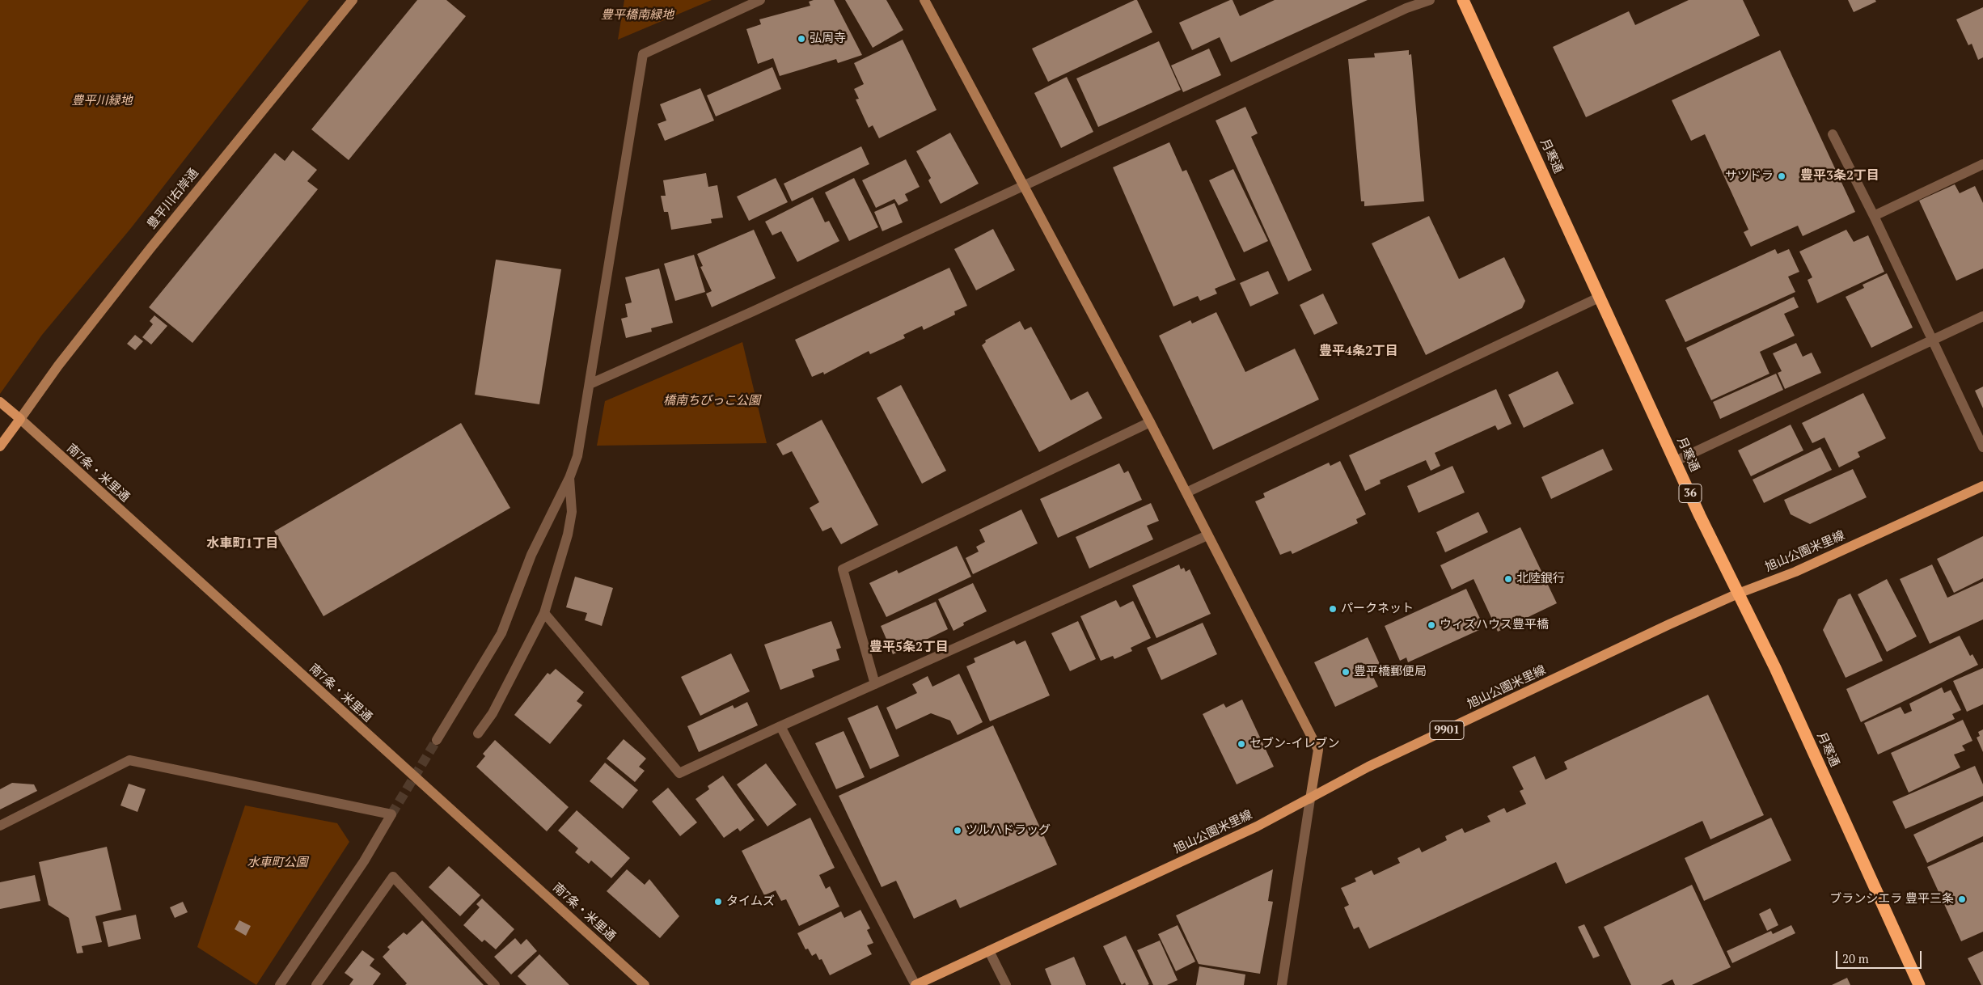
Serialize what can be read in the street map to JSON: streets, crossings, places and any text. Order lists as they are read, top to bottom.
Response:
{
  "streets": {
    "highway": ["月寒通", "36"],
    "main road": ["旭山公園米里線", "9901"],
    "street": ["豊平川右岸通", "南7条・米里通"]
  },
  "crossings": [
    ["月寒通", "旭山公園米里線"],
    ["豊平川右岸通", "南7条・米里通"]
  ],
  "districts": [
    "豊平3条2丁目",
    "豊平4条2丁目",
    "水車町1丁目",
    "豊平5条2丁目"
  ],
  "parks": [
    "豊平橋南緑地",
    "豊平川緑地",
    "橋南ちびっこ公園",
    "水車町公園"
  ],
  "places": [
    "弘周寺",
    "サツドラ",
    "北陸銀行",
    "パークネット",
    "ウィズハウス豊平橋",
    "豊平橋郵便局",
    "セブン-イレブン",
    "ツルハドラッグ",
    "ブランシエラ 豊平三条",
    "タイムズ"
  ],
  "scale_bar": "20 m"
}
